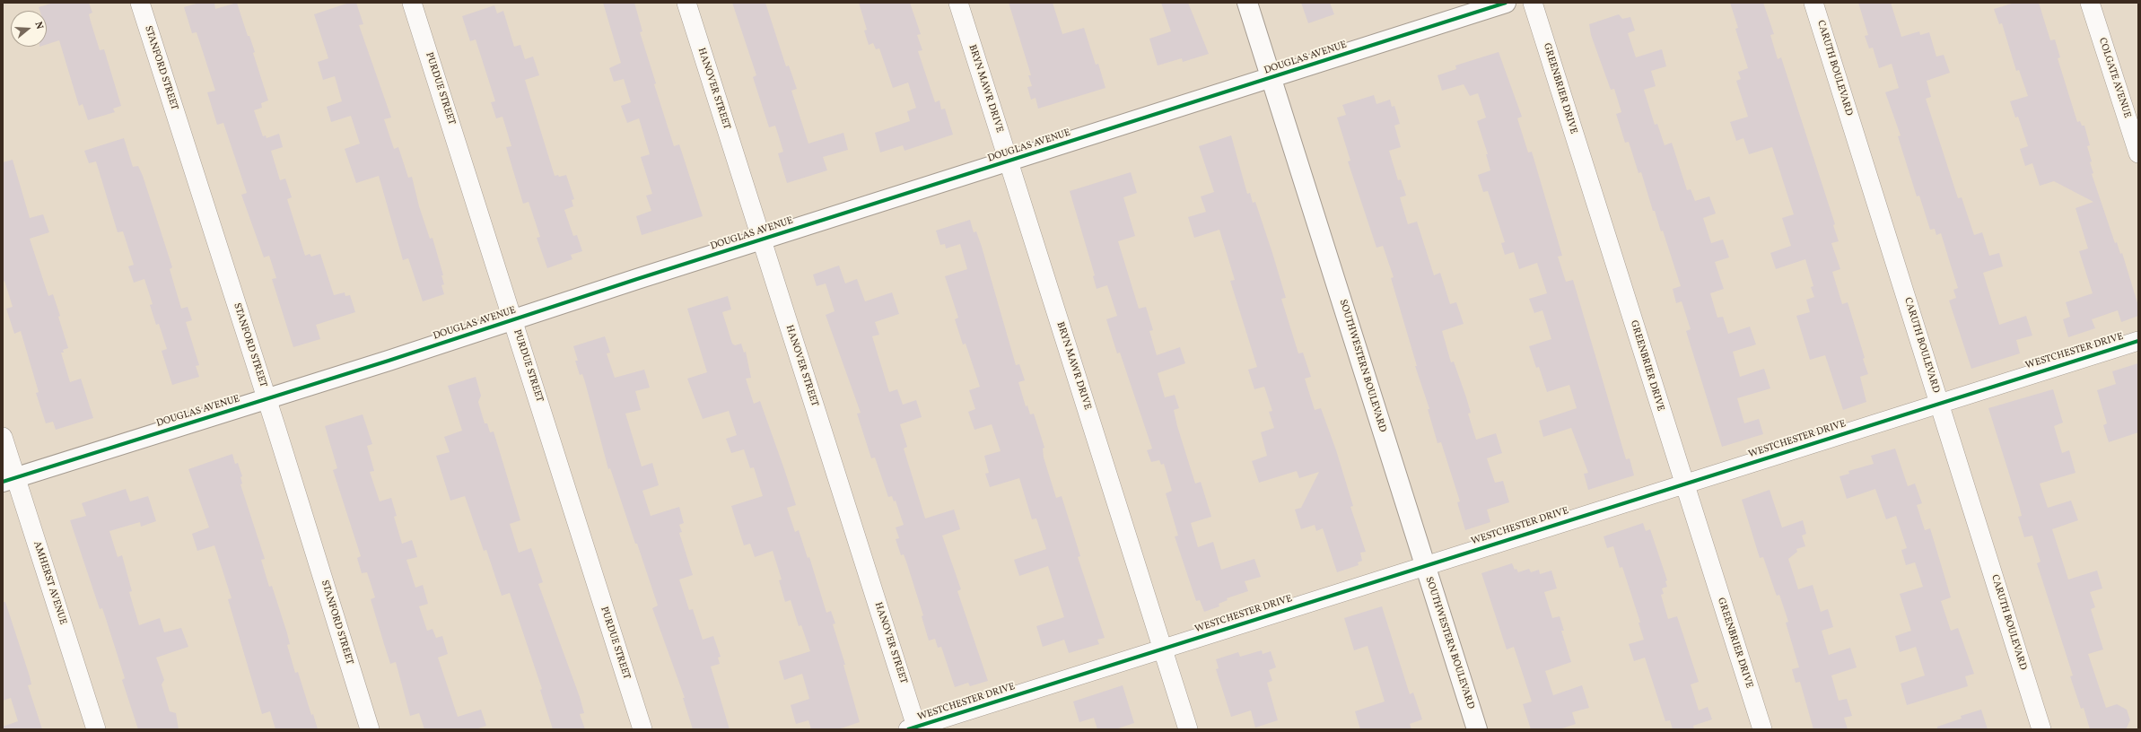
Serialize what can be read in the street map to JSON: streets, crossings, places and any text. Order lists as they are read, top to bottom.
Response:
{
  "streets": {
    "street": [
      "DOUGLAS AVENUE",
      "STANFORD STREET",
      "CARUTH BOULEVARD",
      "COLGATE AVENUE",
      "PURDUE STREET",
      "HANOVER STREET",
      "BRYN MAWR DRIVE",
      "GREENBRIER DRIVE",
      "WESTCHESTER DRIVE",
      "SOUTHWESTERN BOULEVARD",
      "AMHERST AVENUE"
    ]
  },
  "crossings": [
    ["DOUGLAS AVENUE", "STANFORD STREET"],
    ["DOUGLAS AVENUE", "PURDUE STREET"],
    ["DOUGLAS AVENUE", "HANOVER STREET"],
    ["DOUGLAS AVENUE", "BRYN MAWR DRIVE"],
    ["DOUGLAS AVENUE", "SOUTHWESTERN BOULEVARD"],
    ["DOUGLAS AVENUE", "AMHERST AVENUE"],
    ["CARUTH BOULEVARD", "WESTCHESTER DRIVE"],
    ["HANOVER STREET", "WESTCHESTER DRIVE"],
    ["BRYN MAWR DRIVE", "WESTCHESTER DRIVE"],
    ["GREENBRIER DRIVE", "WESTCHESTER DRIVE"],
    ["WESTCHESTER DRIVE", "SOUTHWESTERN BOULEVARD"]
  ],
  "north": "right"
}
